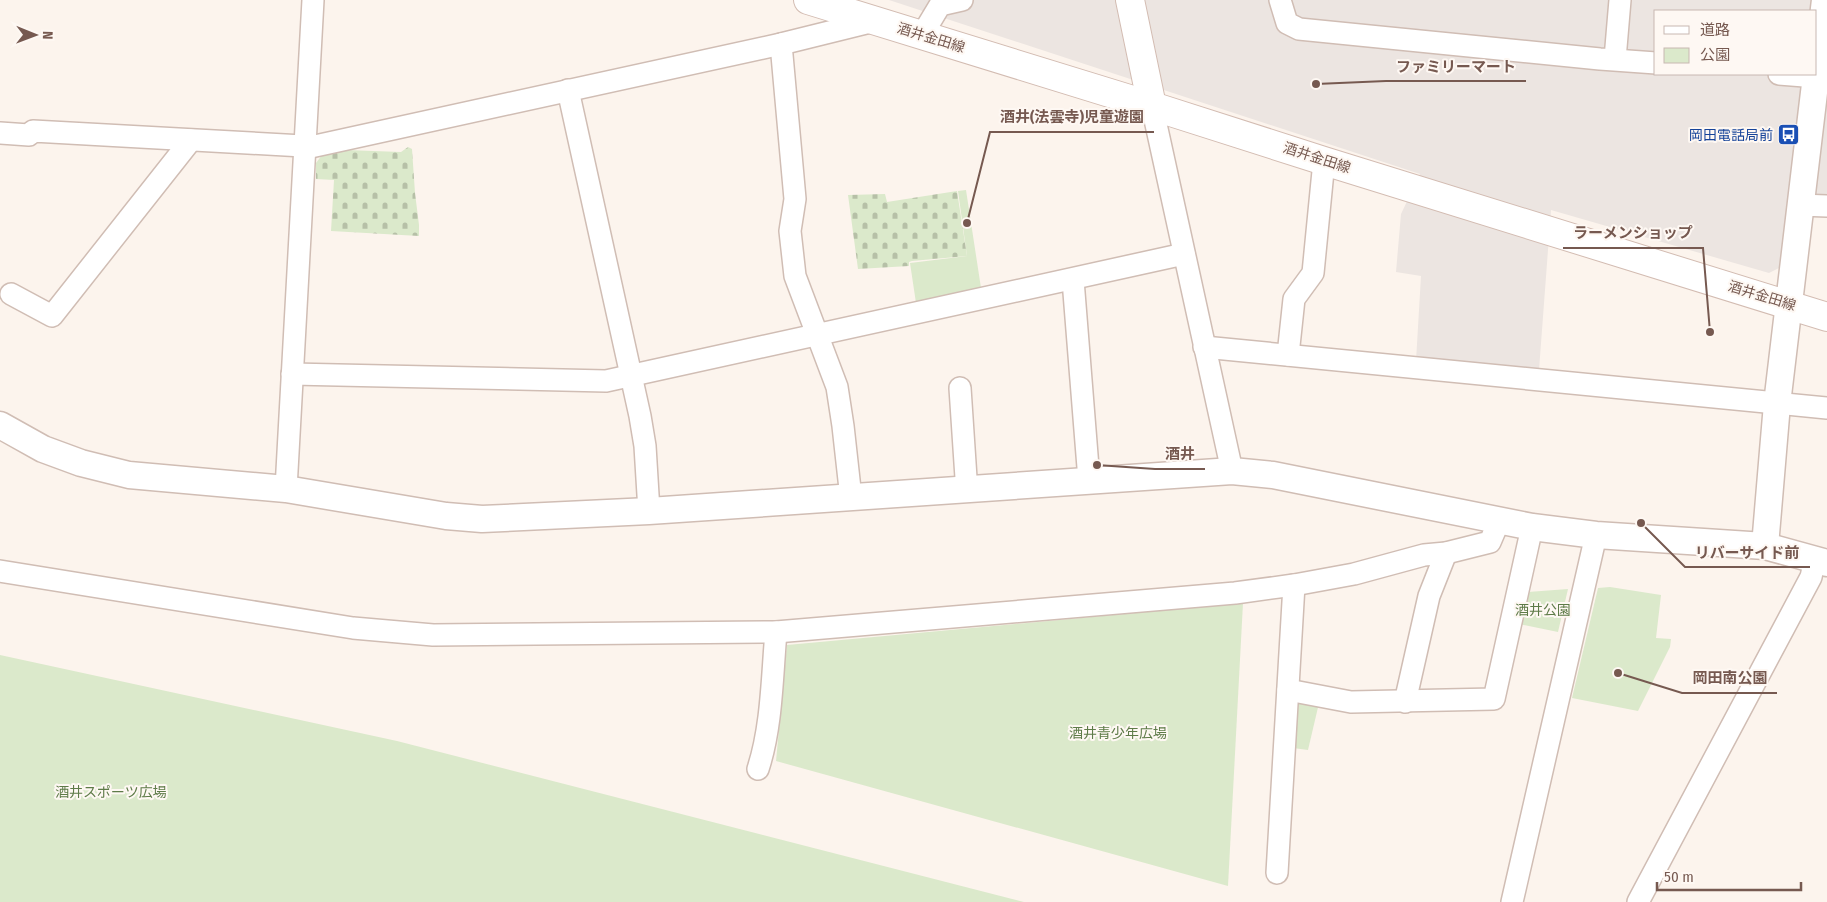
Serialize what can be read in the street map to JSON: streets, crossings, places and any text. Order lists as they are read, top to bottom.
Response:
{
  "streets": {
    "main road": ["酒井金田線"]
  },
  "parks": ["酒井公園", "酒井青少年広場", "酒井スポーツ広場"],
  "places": {
    "other": [
      "ファミリーマート",
      "酒井(法雲寺)児童遊園",
      "ラーメンショップ",
      "酒井",
      "リバーサイド前",
      "岡田南公園"
    ],
    "bus stop": ["岡田電話局前"]
  },
  "legend": ["道路", "公園"],
  "scale_bar": "50 m",
  "north": "right"
}
